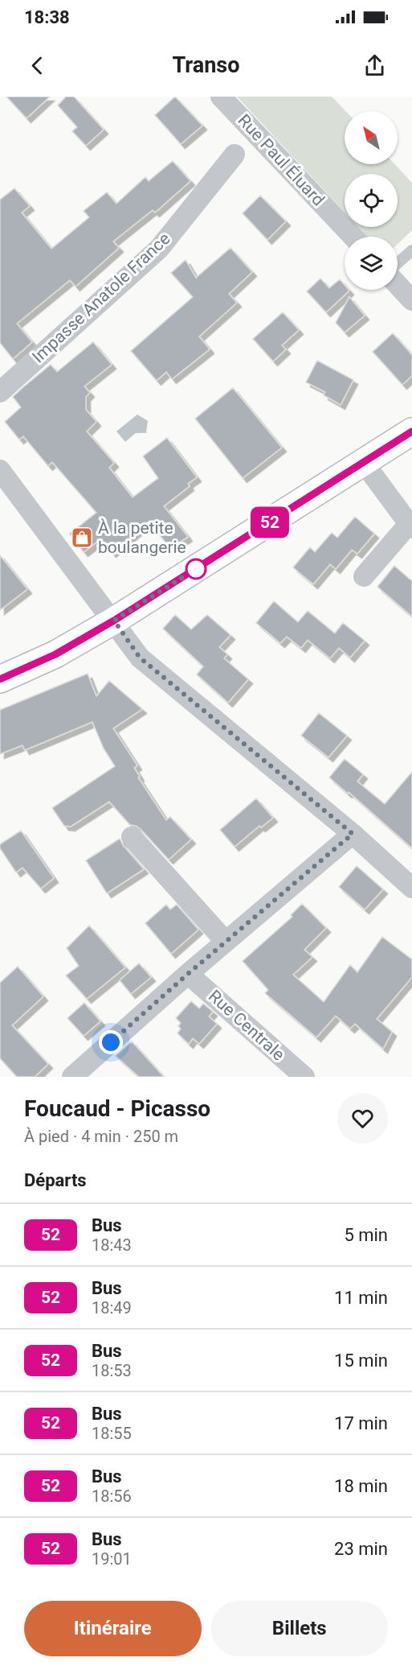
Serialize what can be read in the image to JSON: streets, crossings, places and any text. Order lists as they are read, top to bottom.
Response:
{
  "streets": {
    "street": ["Rue Paul Éluard", "Impasse Anatole France", "Rue Centrale"]
  },
  "places": {
    "shop": ["À la petite boulangerie"]
  },
  "lines": ["bus line 52"],
  "north": "top left",
  "page": {
    "status": "18:38",
    "header": "Transo",
    "on_map": "52",
    "heading": [
      ["Foucaud - Picasso", "À pied · 4 min · 250 m"],
      "Départs"
    ],
    "list": [
      {
        "mark": "52",
        "name": "Bus",
        "note": "18:43",
        "value": "5 min"
      },
      {
        "mark": "52",
        "name": "Bus",
        "note": "18:49",
        "value": "11 min"
      },
      {
        "mark": "52",
        "name": "Bus",
        "note": "18:53",
        "value": "15 min"
      },
      {
        "mark": "52",
        "name": "Bus",
        "note": "18:55",
        "value": "17 min"
      },
      {
        "mark": "52",
        "name": "Bus",
        "note": "18:56",
        "value": "18 min"
      },
      {
        "mark": "52",
        "name": "Bus",
        "note": "19:01",
        "value": "23 min"
      }
    ],
    "buttons": ["Itinéraire", "Billets"]
  }
}
